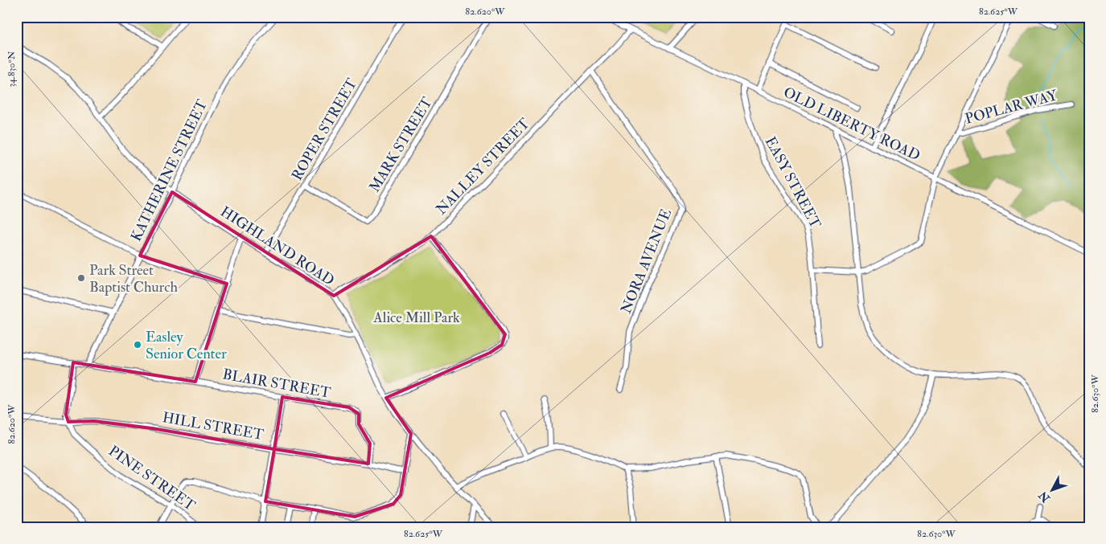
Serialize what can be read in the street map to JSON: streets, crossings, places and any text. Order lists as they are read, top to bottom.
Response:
{
  "streets": {
    "street": [
      "POPLAR WAY",
      "OLD LIBERTY ROAD",
      "ROPER STREET",
      "MARK STREET",
      "NALLEY STREET",
      "KATHERINE STREET",
      "EASY STREET",
      "HIGHLAND ROAD",
      "NORA AVENUE",
      "BLAIR STREET",
      "HILL STREET",
      "PINE STREET"
    ]
  },
  "crossings": [
    ["OLD LIBERTY ROAD", "NALLEY STREET"],
    ["OLD LIBERTY ROAD", "EASY STREET"],
    ["ROPER STREET", "MARK STREET"],
    ["ROPER STREET", "HIGHLAND ROAD"],
    ["NALLEY STREET", "HIGHLAND ROAD"],
    ["NALLEY STREET", "NORA AVENUE"],
    ["KATHERINE STREET", "HIGHLAND ROAD"],
    ["KATHERINE STREET", "BLAIR STREET"],
    ["BLAIR STREET", "HILL STREET"],
    ["HILL STREET", "PINE STREET"]
  ],
  "parks": ["Alice Mill Park"],
  "places": ["Park Street Baptist Church", "Easley Senior Center"],
  "north": "bottom left",
  "coordinates": [
    "82.620°W",
    "82.625°W",
    "34.830°N",
    "82.630°W"
  ]
}
